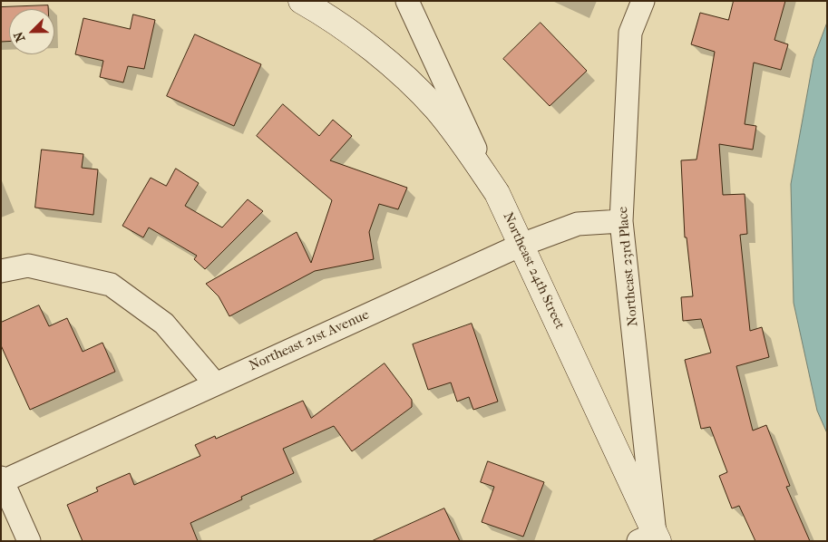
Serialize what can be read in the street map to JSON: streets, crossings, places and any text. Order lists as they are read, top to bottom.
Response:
{
  "streets": {
    "street": ["Northeast 23rd Place", "Northeast 24th Street", "Northeast 21st Avenue"]
  },
  "crossings": [
    ["Northeast 23rd Place", "Northeast 24th Street"],
    ["Northeast 23rd Place", "Northeast 21st Avenue"],
    ["Northeast 24th Street", "Northeast 21st Avenue"]
  ],
  "north": "bottom left"
}
